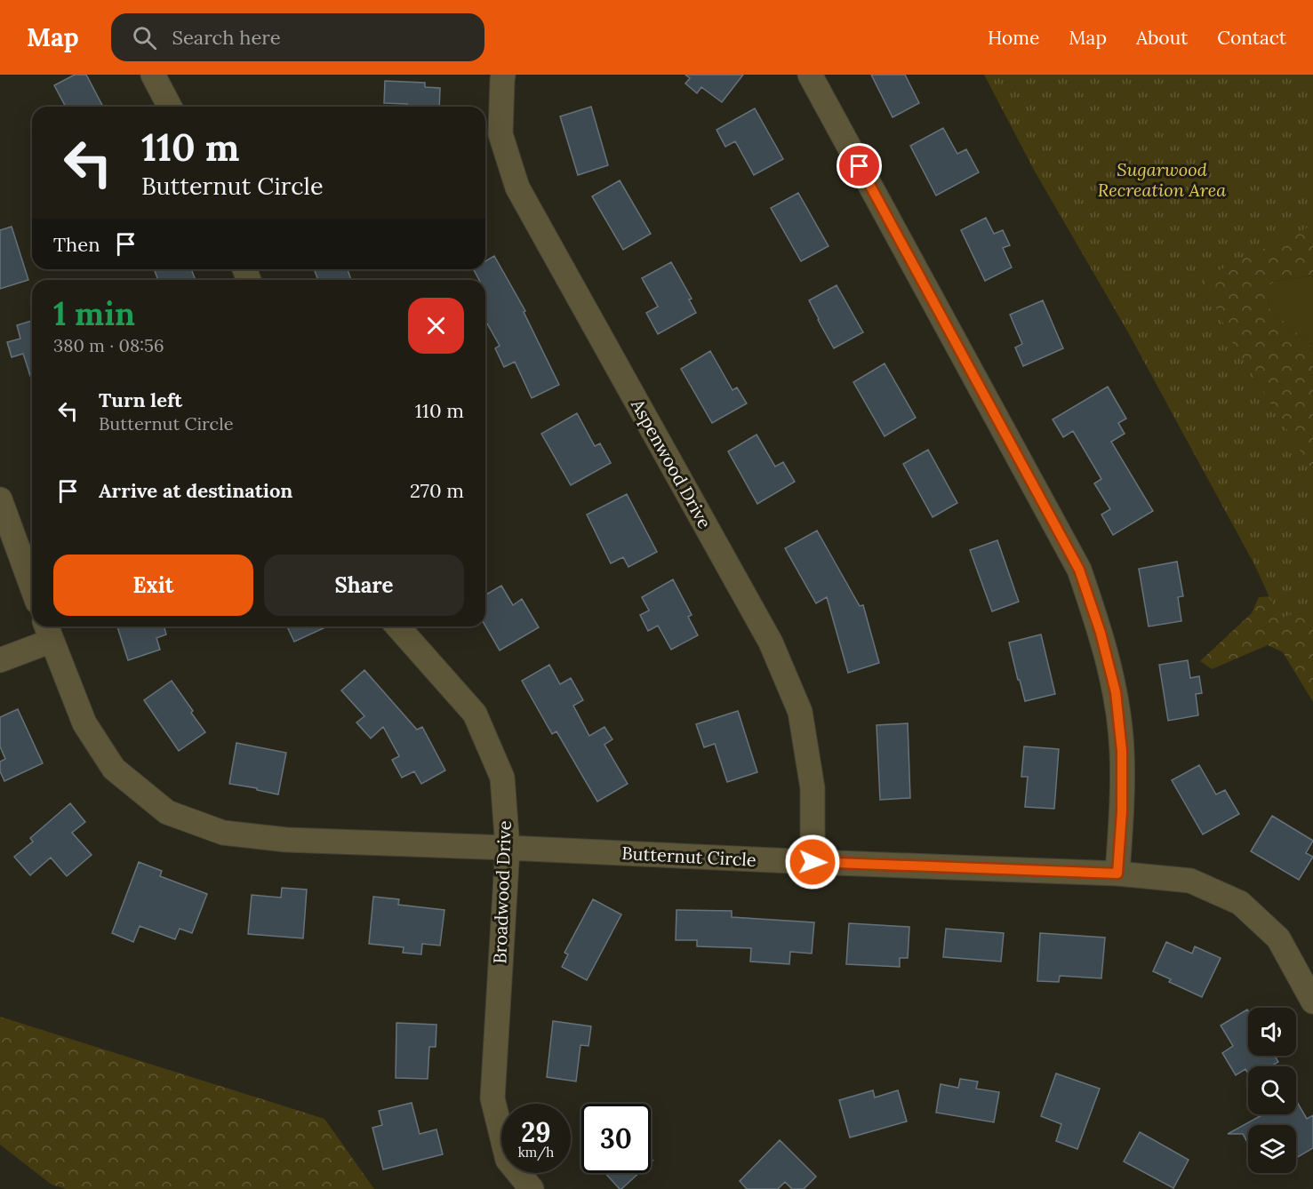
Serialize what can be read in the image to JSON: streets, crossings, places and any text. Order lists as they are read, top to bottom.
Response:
{
  "streets": {
    "street": ["Aspenwood Drive", "Butternut Circle", "Broadwood Drive"]
  },
  "crossings": [
    ["Aspenwood Drive", "Butternut Circle"],
    ["Butternut Circle", "Broadwood Drive"]
  ],
  "parks": ["Sugarwood Recreation Area"],
  "page": {
    "header": "Map",
    "search": "Search here",
    "nav": [
      "Home",
      "Map",
      "About",
      "Contact"
    ],
    "turn": ["110 m", "Butternut Circle"],
    "then": "Then",
    "heading": ["1 min", "380 m · 08:56"],
    "list": [
      {
        "name": "Turn left",
        "note": "Butternut Circle",
        "value": "110 m"
      },
      {
        "name": "Arrive at destination",
        "value": "270 m"
      }
    ],
    "buttons": ["Exit", "Share"],
    "speed": "29 km/h",
    "limit": "30"
  }
}
